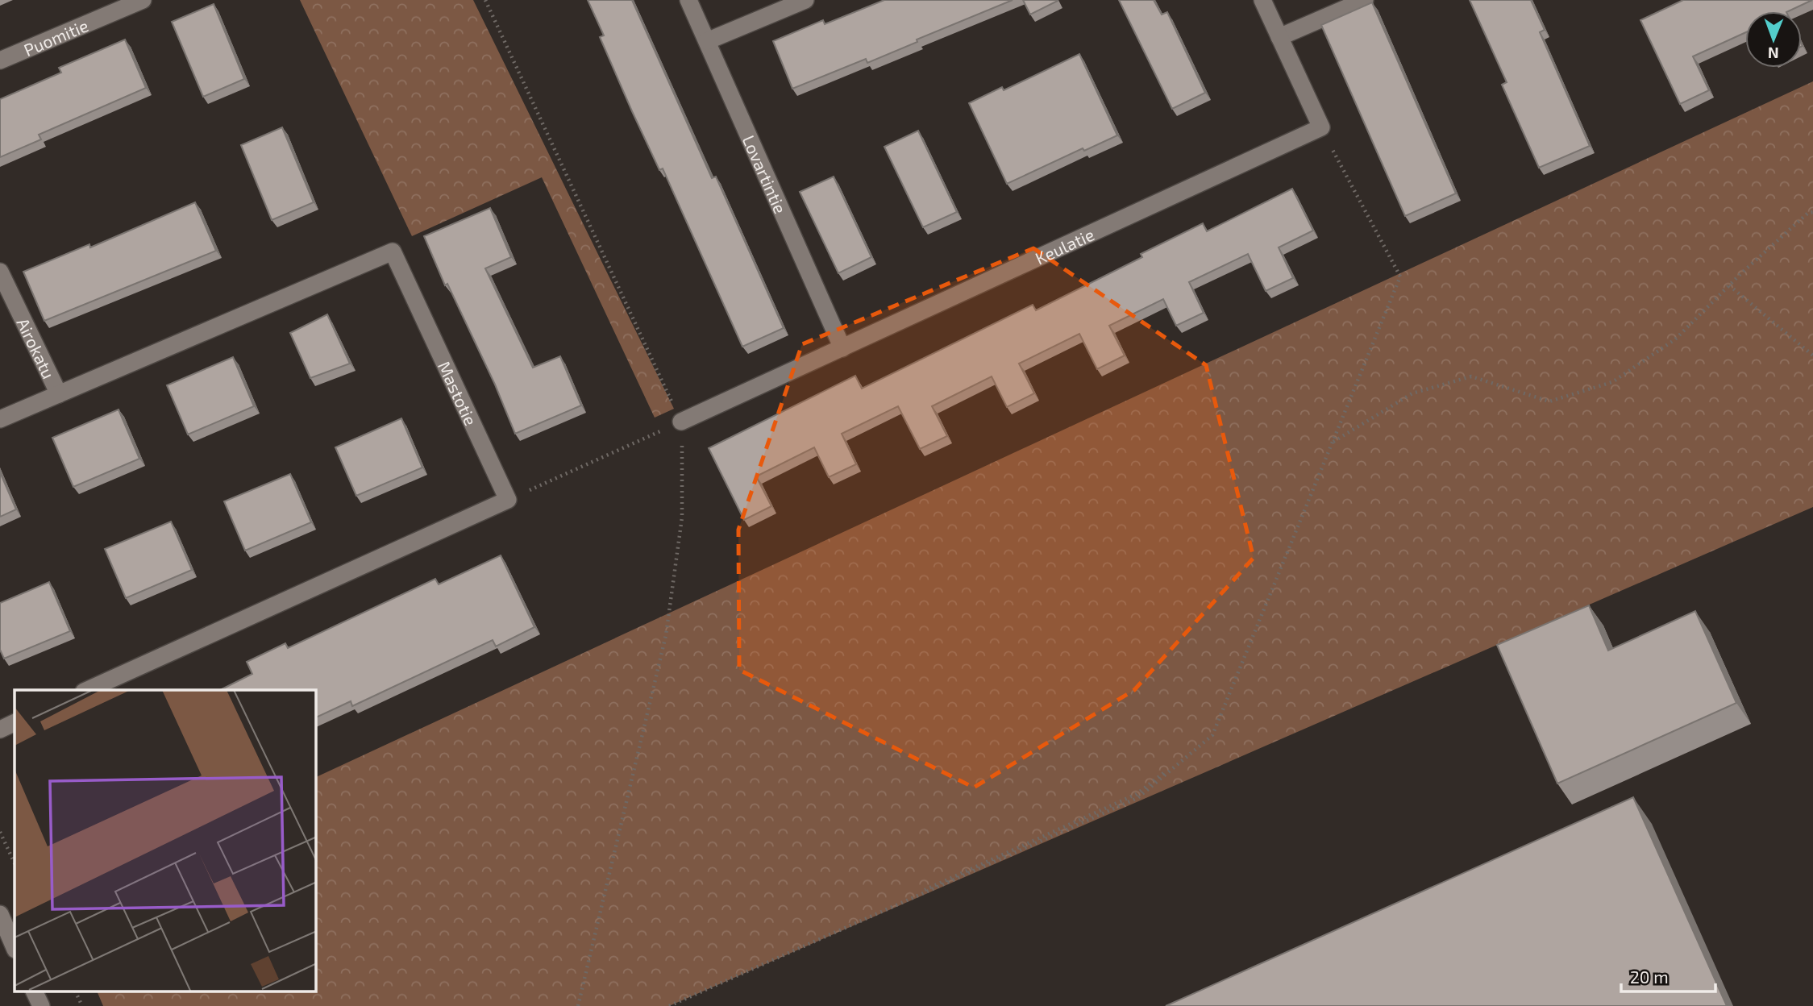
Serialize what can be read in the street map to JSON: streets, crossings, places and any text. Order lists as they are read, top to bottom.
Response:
{
  "streets": {
    "street": [
      "Puomitie",
      "Lovartintie",
      "Keulatie",
      "Airokatu",
      "Mastotie"
    ]
  },
  "crossings": [
    ["Lovartintie", "Keulatie"],
    ["Airokatu", "Mastotie"]
  ],
  "scale_bar": "20 m",
  "north": "bottom"
}
